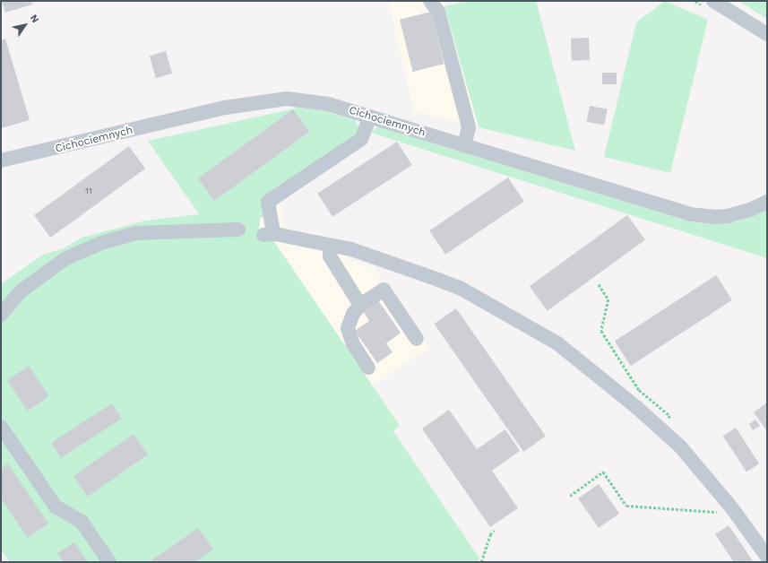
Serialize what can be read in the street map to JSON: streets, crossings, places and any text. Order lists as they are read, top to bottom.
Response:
{
  "streets": {
    "street": ["Cichociemnych"]
  },
  "house_numbers": ["11"],
  "north": "top right"
}
